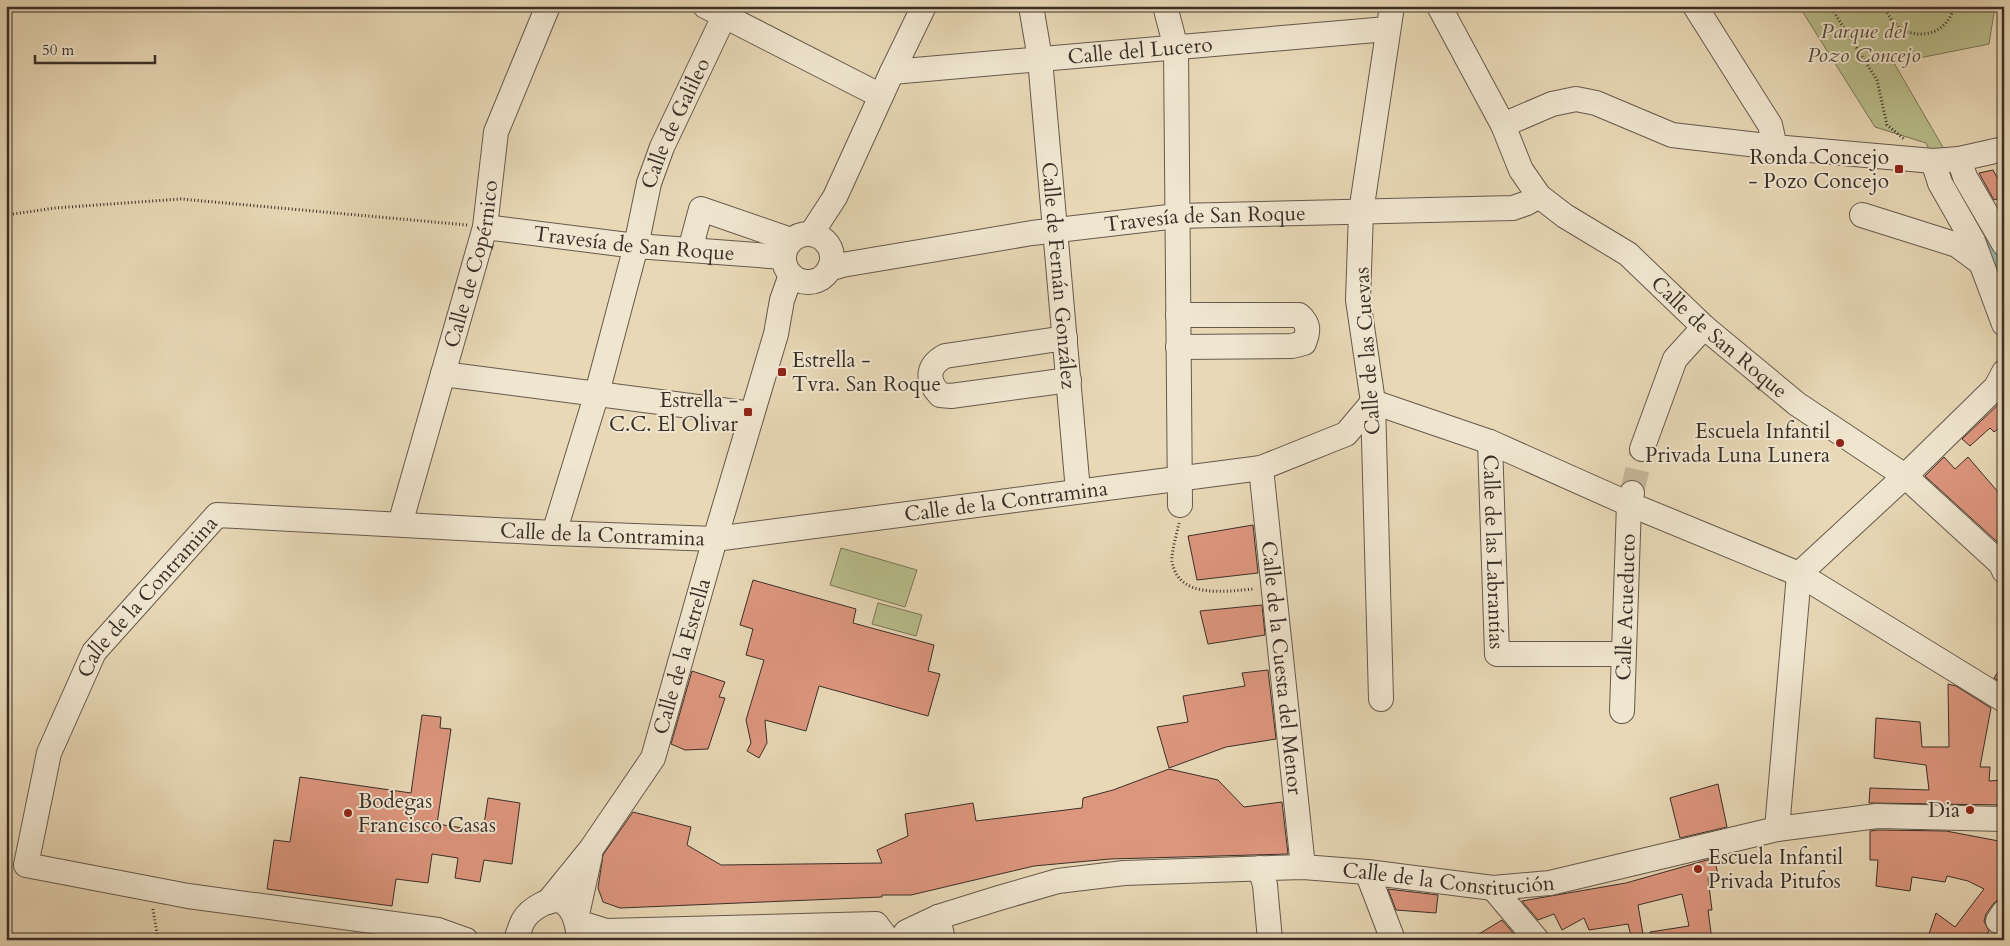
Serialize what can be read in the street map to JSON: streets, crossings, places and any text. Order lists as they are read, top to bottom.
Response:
{
  "streets": {
    "street": [
      "Calle del Lucero",
      "Calle de Galileo",
      "Travesía de San Roque",
      "Calle de Copérnico",
      "Calle de Fernán González",
      "Calle de San Roque",
      "Calle de las Cuevas",
      "Calle de la Contramina",
      "Calle de las Labrantías",
      "Calle Acueducto",
      "Calle de la Estrella",
      "Calle de la Cuesta del Menor",
      "Calle de la Constitución"
    ]
  },
  "crossings": [
    ["Calle del Lucero", "Calle de Fernán González"],
    ["Calle del Lucero", "Calle de las Cuevas"],
    ["Calle del Lucero", "Calle de la Estrella"],
    ["Calle de Galileo", "Travesía de San Roque"],
    ["Calle de Galileo", "Calle de la Contramina"],
    ["Travesía de San Roque", "Calle de Copérnico"],
    ["Travesía de San Roque", "Calle de Fernán González"],
    ["Travesía de San Roque", "Calle de San Roque"],
    ["Travesía de San Roque", "Calle de las Cuevas"],
    ["Travesía de San Roque", "Calle de la Estrella"],
    ["Calle de Copérnico", "Calle de la Contramina"],
    ["Calle de Fernán González", "Calle de la Contramina"],
    ["Calle de las Cuevas", "Calle de la Contramina"],
    ["Calle de la Contramina", "Calle de la Estrella"],
    ["Calle de la Contramina", "Calle de la Cuesta del Menor"],
    ["Calle de las Labrantías", "Calle Acueducto"],
    ["Calle de la Cuesta del Menor", "Calle de la Constitución"]
  ],
  "parks": ["Parque del Pozo Concejo"],
  "places": {
    "transit": ["Ronda Concejo - Pozo Concejo", "Estrella - Tvra. San Roque", "Estrella - C.C. El Olivar"],
    "other": [
      "Escuela Infantil Privada Luna Lunera",
      "Dia",
      "Bodegas Francisco Casas",
      "Escuela Infantil Privada Pitufos"
    ]
  },
  "scale_bar": "50 m"
}
